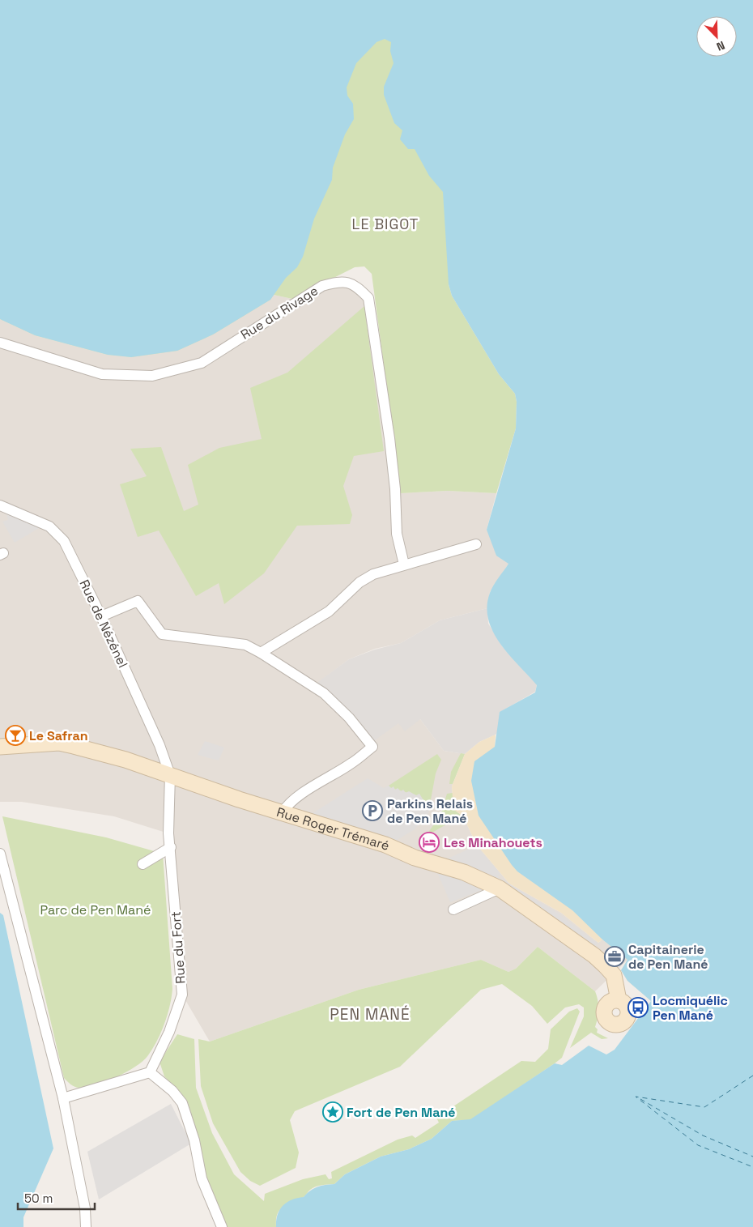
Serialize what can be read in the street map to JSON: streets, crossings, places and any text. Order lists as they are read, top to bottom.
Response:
{
  "streets": {
    "street": [
      "Rue du Rivage",
      "Rue de Nézénel",
      "Rue Roger Trémaré",
      "Rue du Fort"
    ]
  },
  "crossings": [
    ["Rue de Nézénel", "Rue Roger Trémaré"],
    ["Rue de Nézénel", "Rue du Fort"],
    ["Rue Roger Trémaré", "Rue du Fort"]
  ],
  "districts": ["LE BIGOT", "PEN MANÉ"],
  "parks": ["Parc de Pen Mané"],
  "places": {
    "bar": ["Le Safran"],
    "parking": ["Parkins Relais de Pen Mané"],
    "hotel": ["Les Minahouets"],
    "office": ["Capitainerie de Pen Mané"],
    "bus stop": ["Locmiquélic Pen Mané"],
    "place": ["Fort de Pen Mané"]
  },
  "scale_bar": "50 m",
  "north": "bottom right"
}
